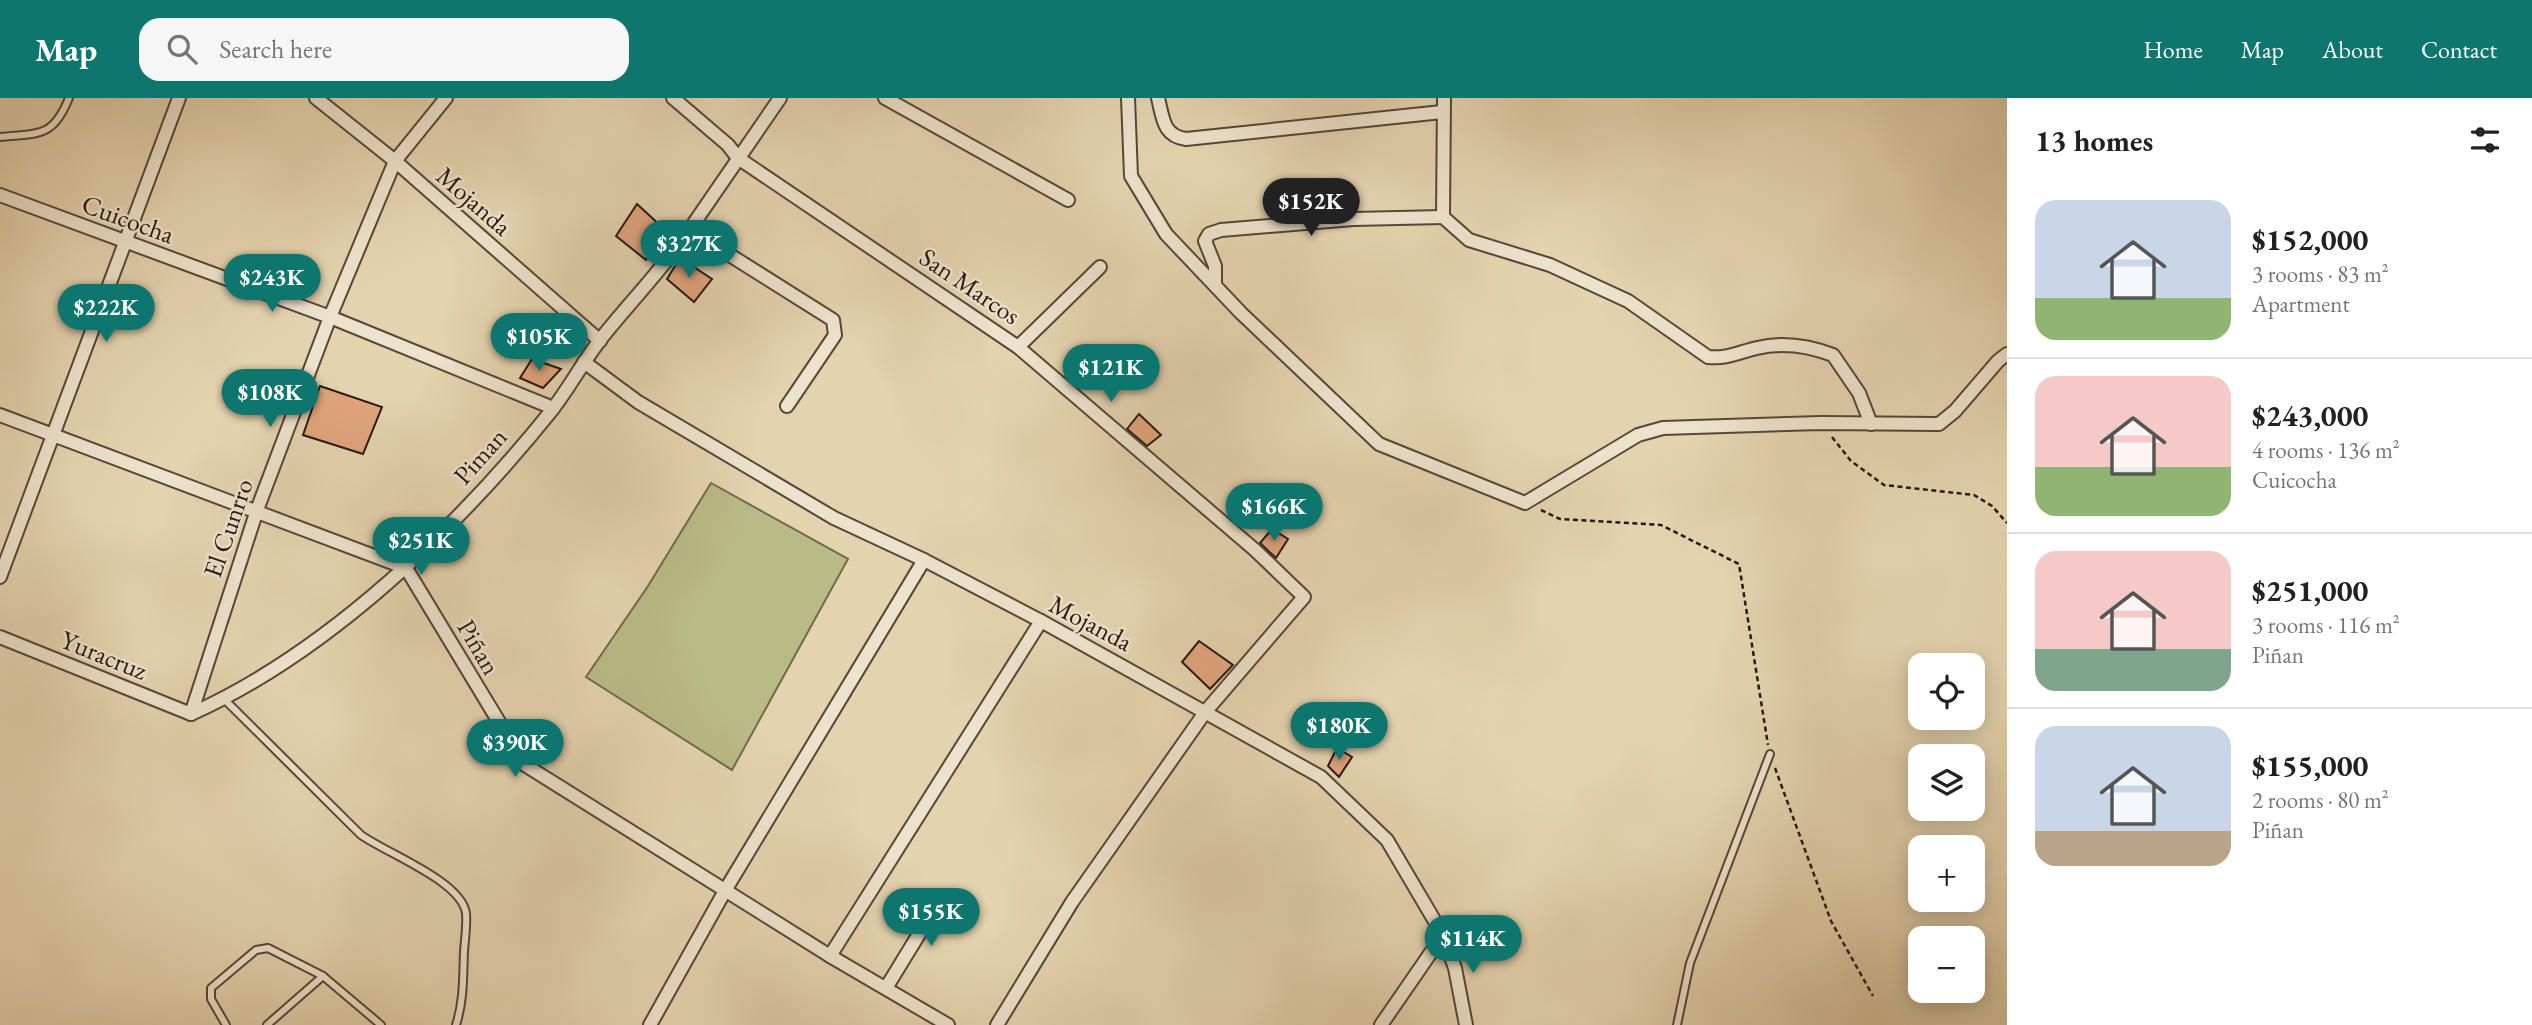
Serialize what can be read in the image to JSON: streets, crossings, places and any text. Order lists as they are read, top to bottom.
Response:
{
  "streets": {
    "street": [
      "Mojanda",
      "Cuicocha",
      "San Marcos",
      "Piman",
      "El Cunrro",
      "Piñan",
      "Yuracruz"
    ]
  },
  "crossings": [
    ["Mojanda", "San Marcos"],
    ["Mojanda", "Piman"],
    ["Mojanda", "El Cunrro"],
    ["Cuicocha", "Piman"],
    ["Cuicocha", "El Cunrro"],
    ["San Marcos", "Piman"],
    ["Piman", "El Cunrro"],
    ["Piman", "Piñan"],
    ["Piman", "Yuracruz"],
    ["El Cunrro", "Yuracruz"]
  ],
  "page": {
    "header": "Map",
    "search": "Search here",
    "nav": [
      "Home",
      "Map",
      "About",
      "Contact"
    ],
    "heading": "13 homes",
    "price": [
      "$152K",
      "$327K",
      "$243K",
      "$222K",
      "$105K",
      "$121K",
      "$108K",
      "$166K",
      "$251K",
      "$180K",
      "$390K",
      "$155K",
      "$114K"
    ],
    "list": [
      {
        "name": "$152,000",
        "note": "3 rooms · 83 m² · Apartment"
      },
      {
        "name": "$243,000",
        "note": "4 rooms · 136 m² · Cuicocha"
      },
      {
        "name": "$251,000",
        "note": "3 rooms · 116 m² · Piñan"
      },
      {
        "name": "$155,000",
        "note": "2 rooms · 80 m² · Piñan"
      }
    ],
    "map_buttons": ["+", "−"]
  }
}
